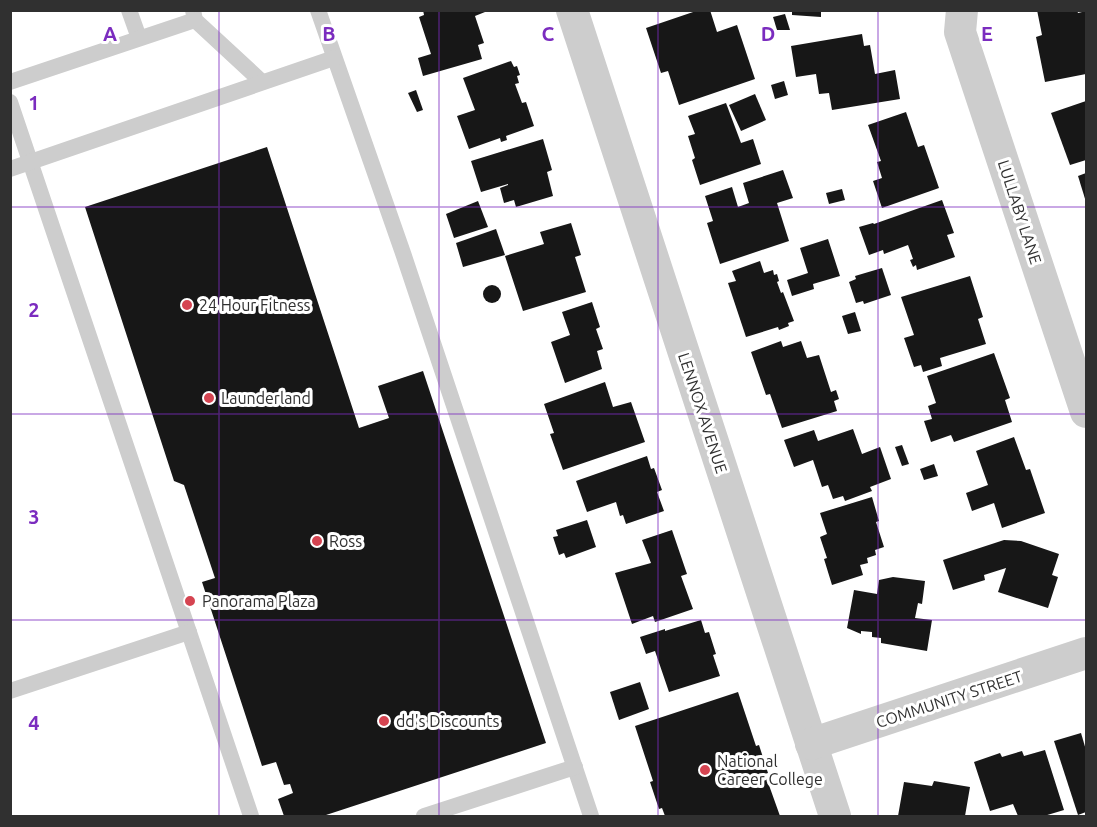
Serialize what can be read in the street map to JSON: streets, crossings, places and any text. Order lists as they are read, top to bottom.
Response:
{
  "streets": {
    "street": ["LULLABY LANE", "LENNOX AVENUE", "COMMUNITY STREET"]
  },
  "crossings": [
    ["LENNOX AVENUE", "COMMUNITY STREET"]
  ],
  "places": [
    "24 Hour Fitness",
    "Launderland",
    "Ross",
    "Panorama Plaza",
    "dd's Discounts",
    "National Career College"
  ],
  "grid": {
    "columns": [
      "A",
      "B",
      "C",
      "D",
      "E"
    ],
    "rows": [
      "1",
      "2",
      "3",
      "4"
    ]
  }
}
